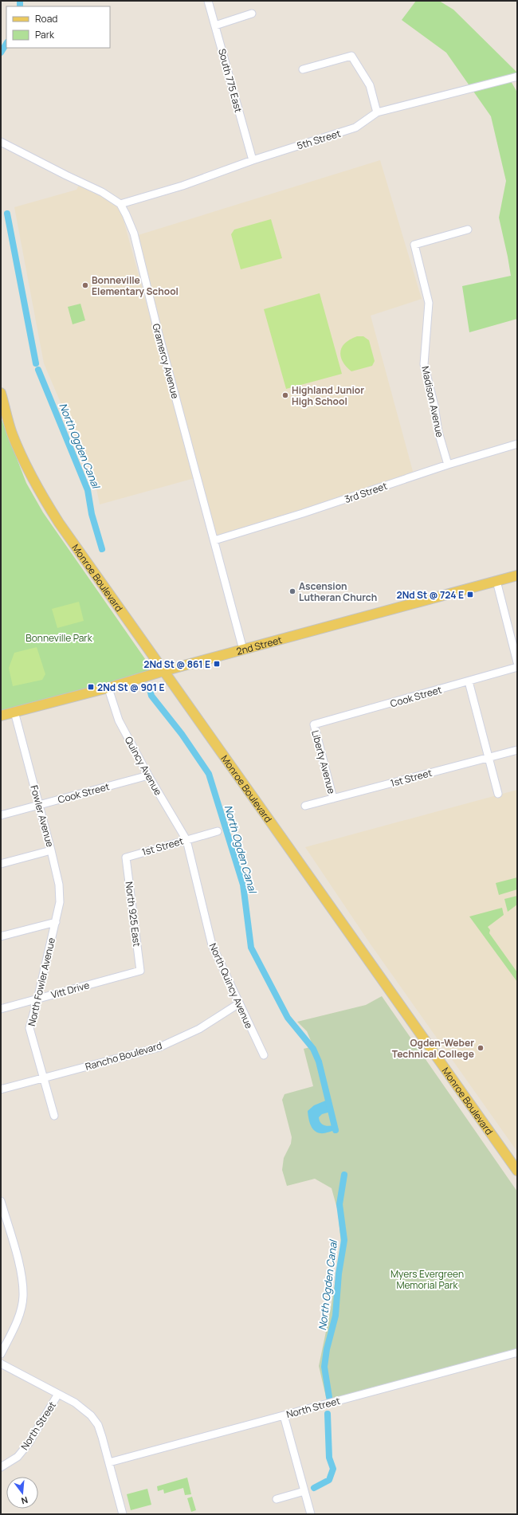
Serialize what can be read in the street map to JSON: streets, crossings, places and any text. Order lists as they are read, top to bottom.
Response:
{
  "streets": {
    "main road": ["Monroe Boulevard", "2nd Street"],
    "street": [
      "South 775 East",
      "5th Street",
      "Gramercy Avenue",
      "Madison Avenue",
      "3rd Street",
      "Cook Street",
      "Liberty Avenue",
      "Quincy Avenue",
      "1st Street",
      "Fowler Avenue",
      "North 925 East",
      "North Fowler Avenue",
      "North Quincy Avenue",
      "Vitt Drive",
      "Rancho Boulevard",
      "North Street"
    ]
  },
  "crossings": [
    ["South 775 East", "5th Street"],
    ["5th Street", "Gramercy Avenue"],
    ["Gramercy Avenue", "3rd Street"],
    ["Gramercy Avenue", "2nd Street"],
    ["Madison Avenue", "3rd Street"],
    ["Monroe Boulevard", "2nd Street"],
    ["2nd Street", "Quincy Avenue"],
    ["2nd Street", "Fowler Avenue"],
    ["Cook Street", "Liberty Avenue"],
    ["Cook Street", "Quincy Avenue"],
    ["Cook Street", "Fowler Avenue"],
    ["Liberty Avenue", "1st Street"],
    ["Quincy Avenue", "1st Street"],
    ["Quincy Avenue", "North Quincy Avenue"],
    ["1st Street", "North 925 East"],
    ["1st Street", "North Quincy Avenue"],
    ["Fowler Avenue", "North Fowler Avenue"],
    ["North 925 East", "Vitt Drive"],
    ["North Fowler Avenue", "Vitt Drive"],
    ["North Fowler Avenue", "Rancho Boulevard"],
    ["North Quincy Avenue", "Rancho Boulevard"]
  ],
  "water": ["North Ogden Canal"],
  "parks": ["Bonneville Park", "Myers Evergreen Memorial Park"],
  "places": {
    "other": [
      "Bonneville Elementary School",
      "Highland Junior High School",
      "Ascension Lutheran Church",
      "Ogden-Weber Technical College"
    ],
    "transit": ["2Nd St @ 724 E", "2Nd St @ 861 E", "2Nd St @ 901 E"]
  },
  "legend": ["Road", "Park"],
  "north": "bottom"
}
